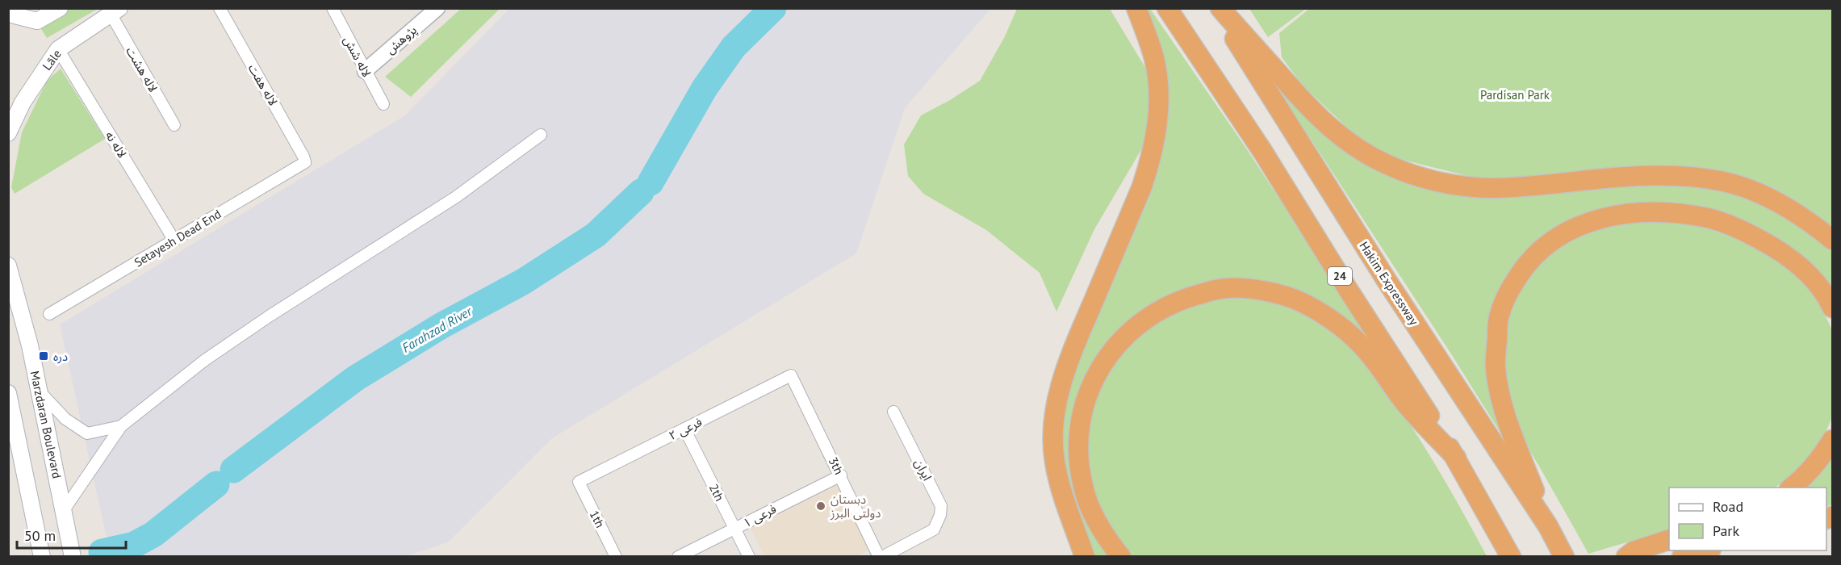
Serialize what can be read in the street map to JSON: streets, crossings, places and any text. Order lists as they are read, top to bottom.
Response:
{
  "streets": {
    "highway": ["24", "Hakim Expressway"],
    "main road": ["Lāle", "Marzdaran Boulevard"],
    "street": [
      "پژوهش",
      "لاله شش",
      "لاله هشت",
      "لاله هفت",
      "لاله نه",
      "Setayesh Dead End",
      "فرعی ۲",
      "3th",
      "ایران",
      "2th",
      "فرعی ۱",
      "1th"
    ]
  },
  "crossings": [
    ["پژوهش", "لاله شش"],
    ["Lāle", "لاله هشت"],
    ["Lāle", "لاله نه"],
    ["لاله هفت", "Setayesh Dead End"],
    ["لاله نه", "Setayesh Dead End"],
    ["فرعی ۲", "3th"],
    ["فرعی ۲", "2th"],
    ["فرعی ۲", "1th"],
    ["3th", "ایران"],
    ["3th", "فرعی ۱"],
    ["2th", "فرعی ۱"]
  ],
  "water": ["Farahzad River"],
  "parks": ["Pardisan Park"],
  "places": {
    "transit": ["دره"],
    "other": ["دبستان دولتی البرز"]
  },
  "legend": ["Road", "Park"],
  "scale_bar": "50 m"
}
